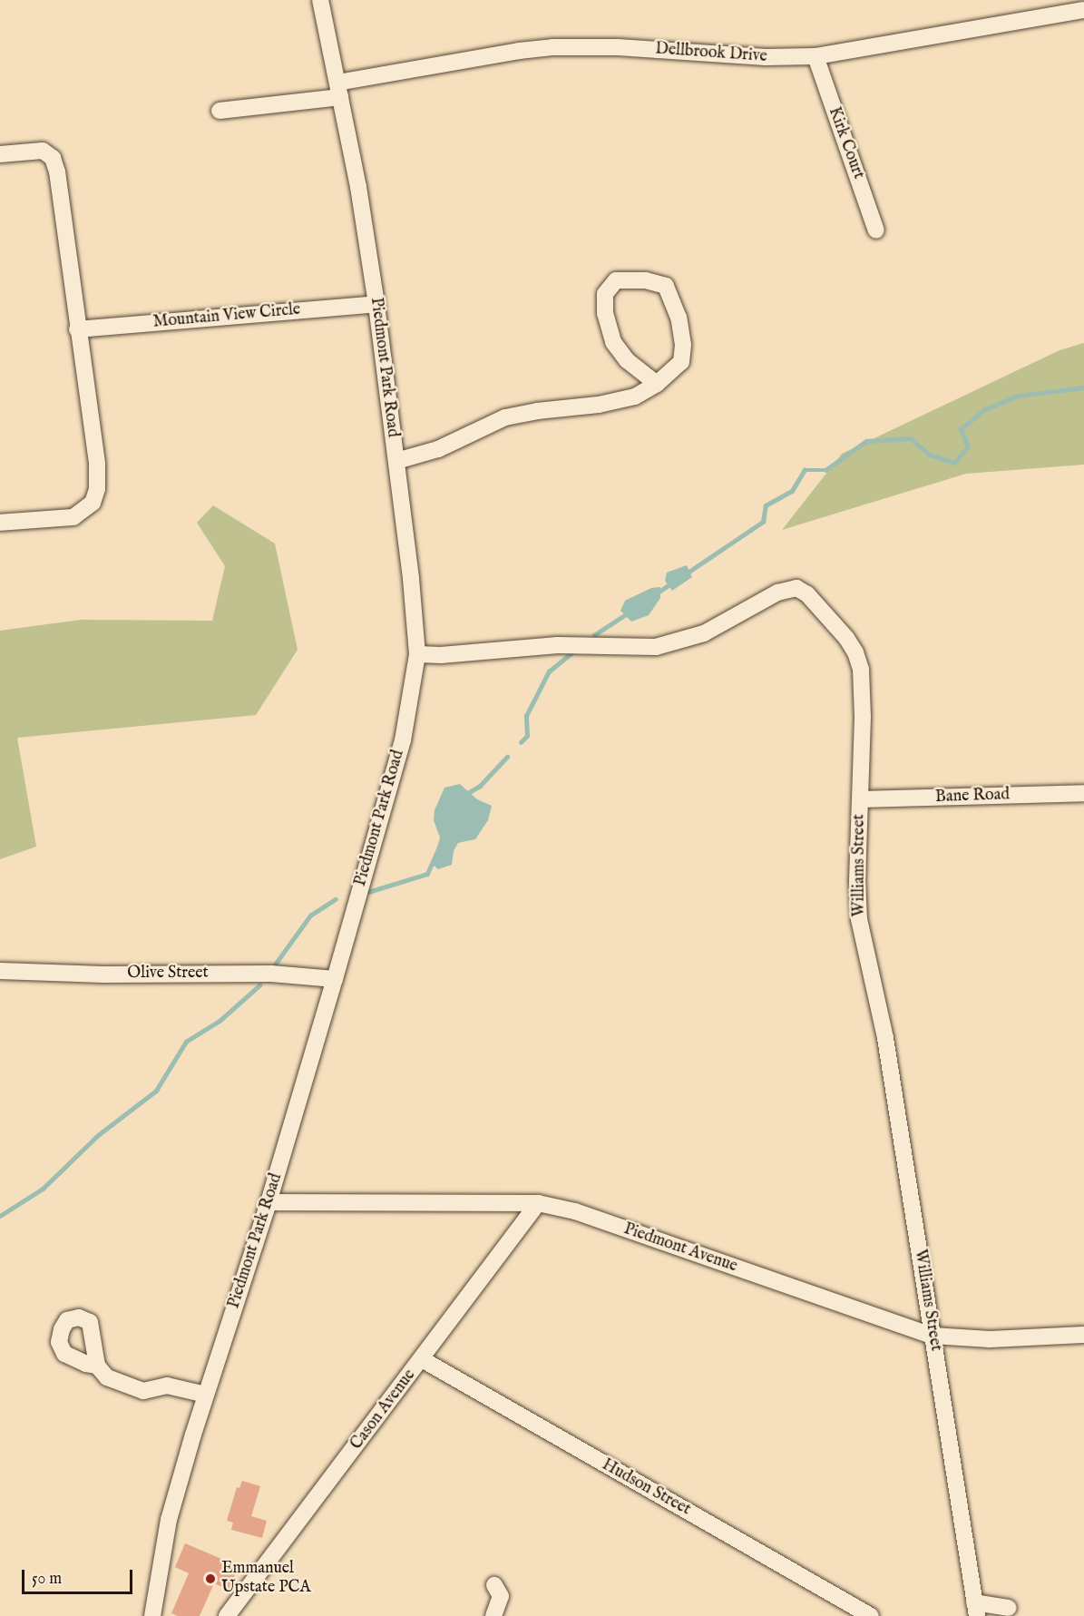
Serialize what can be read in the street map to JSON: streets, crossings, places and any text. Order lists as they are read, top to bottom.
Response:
{
  "streets": {
    "street": [
      "Dellbrook Drive",
      "Kirk Court",
      "Mountain View Circle",
      "Piedmont Park Road",
      "Bane Road",
      "Williams Street",
      "Olive Street",
      "Piedmont Avenue",
      "Cason Avenue",
      "Hudson Street"
    ]
  },
  "crossings": [
    ["Dellbrook Drive", "Kirk Court"],
    ["Dellbrook Drive", "Piedmont Park Road"],
    ["Mountain View Circle", "Piedmont Park Road"],
    ["Piedmont Park Road", "Williams Street"],
    ["Piedmont Park Road", "Olive Street"],
    ["Piedmont Park Road", "Piedmont Avenue"],
    ["Bane Road", "Williams Street"],
    ["Williams Street", "Piedmont Avenue"],
    ["Piedmont Avenue", "Cason Avenue"],
    ["Cason Avenue", "Hudson Street"]
  ],
  "places": ["Emmanuel Upstate PCA"],
  "scale_bar": "50 m"
}
